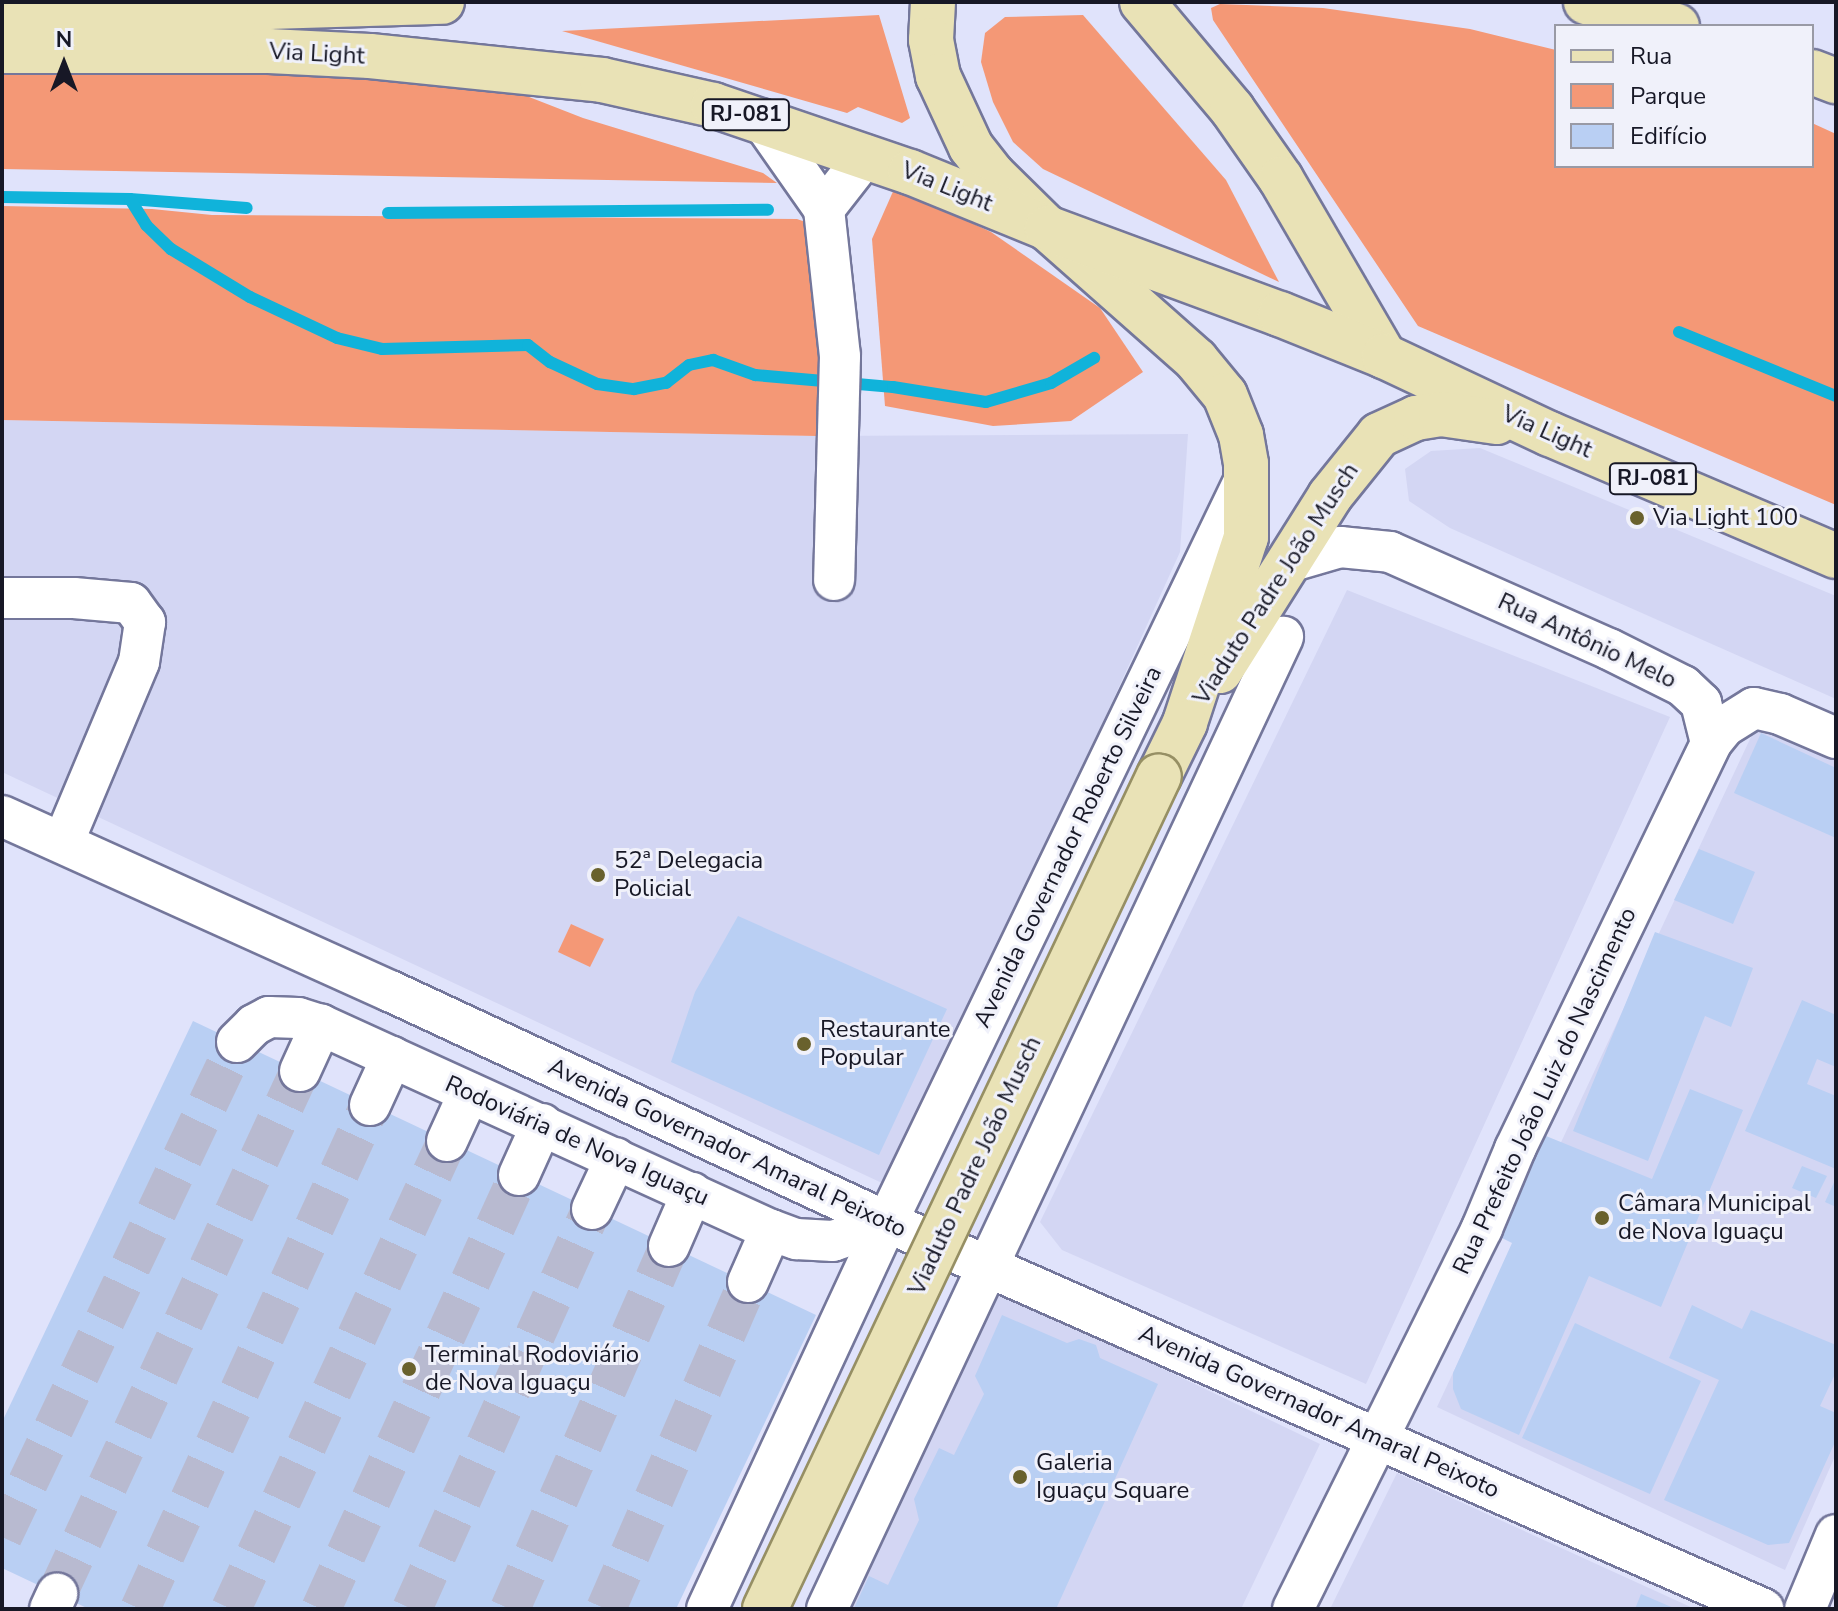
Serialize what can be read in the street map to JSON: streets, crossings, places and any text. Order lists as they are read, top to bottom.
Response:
{
  "streets": {
    "main road": ["Via Light", "RJ-081", "Viaduto Padre João Musch"],
    "street": [
      "Rua Antônio Melo",
      "Avenida Governador Roberto Silveira",
      "Rua Prefeito João Luiz do Nascimento",
      "Rodoviária de Nova Iguaçu",
      "Avenida Governador Amaral Peixoto"
    ]
  },
  "crossings": [
    ["Via Light", "Viaduto Padre João Musch"],
    ["Viaduto Padre João Musch", "Rua Antônio Melo"],
    ["Viaduto Padre João Musch", "Avenida Governador Roberto Silveira"],
    ["Rua Antônio Melo", "Rua Prefeito João Luiz do Nascimento"],
    ["Avenida Governador Roberto Silveira", "Rodoviária de Nova Iguaçu"],
    ["Avenida Governador Roberto Silveira", "Avenida Governador Amaral Peixoto"],
    ["Rua Prefeito João Luiz do Nascimento", "Avenida Governador Amaral Peixoto"],
    ["Rodoviária de Nova Iguaçu", "Avenida Governador Amaral Peixoto"]
  ],
  "places": [
    "Via Light 100",
    "52ª Delegacia Policial",
    "Restaurante Popular",
    "Câmara Municipal de Nova Iguaçu",
    "Terminal Rodoviário de Nova Iguaçu",
    "Galeria Iguaçu Square"
  ],
  "legend": ["Rua", "Parque", "Edifício"],
  "north": "top"
}
